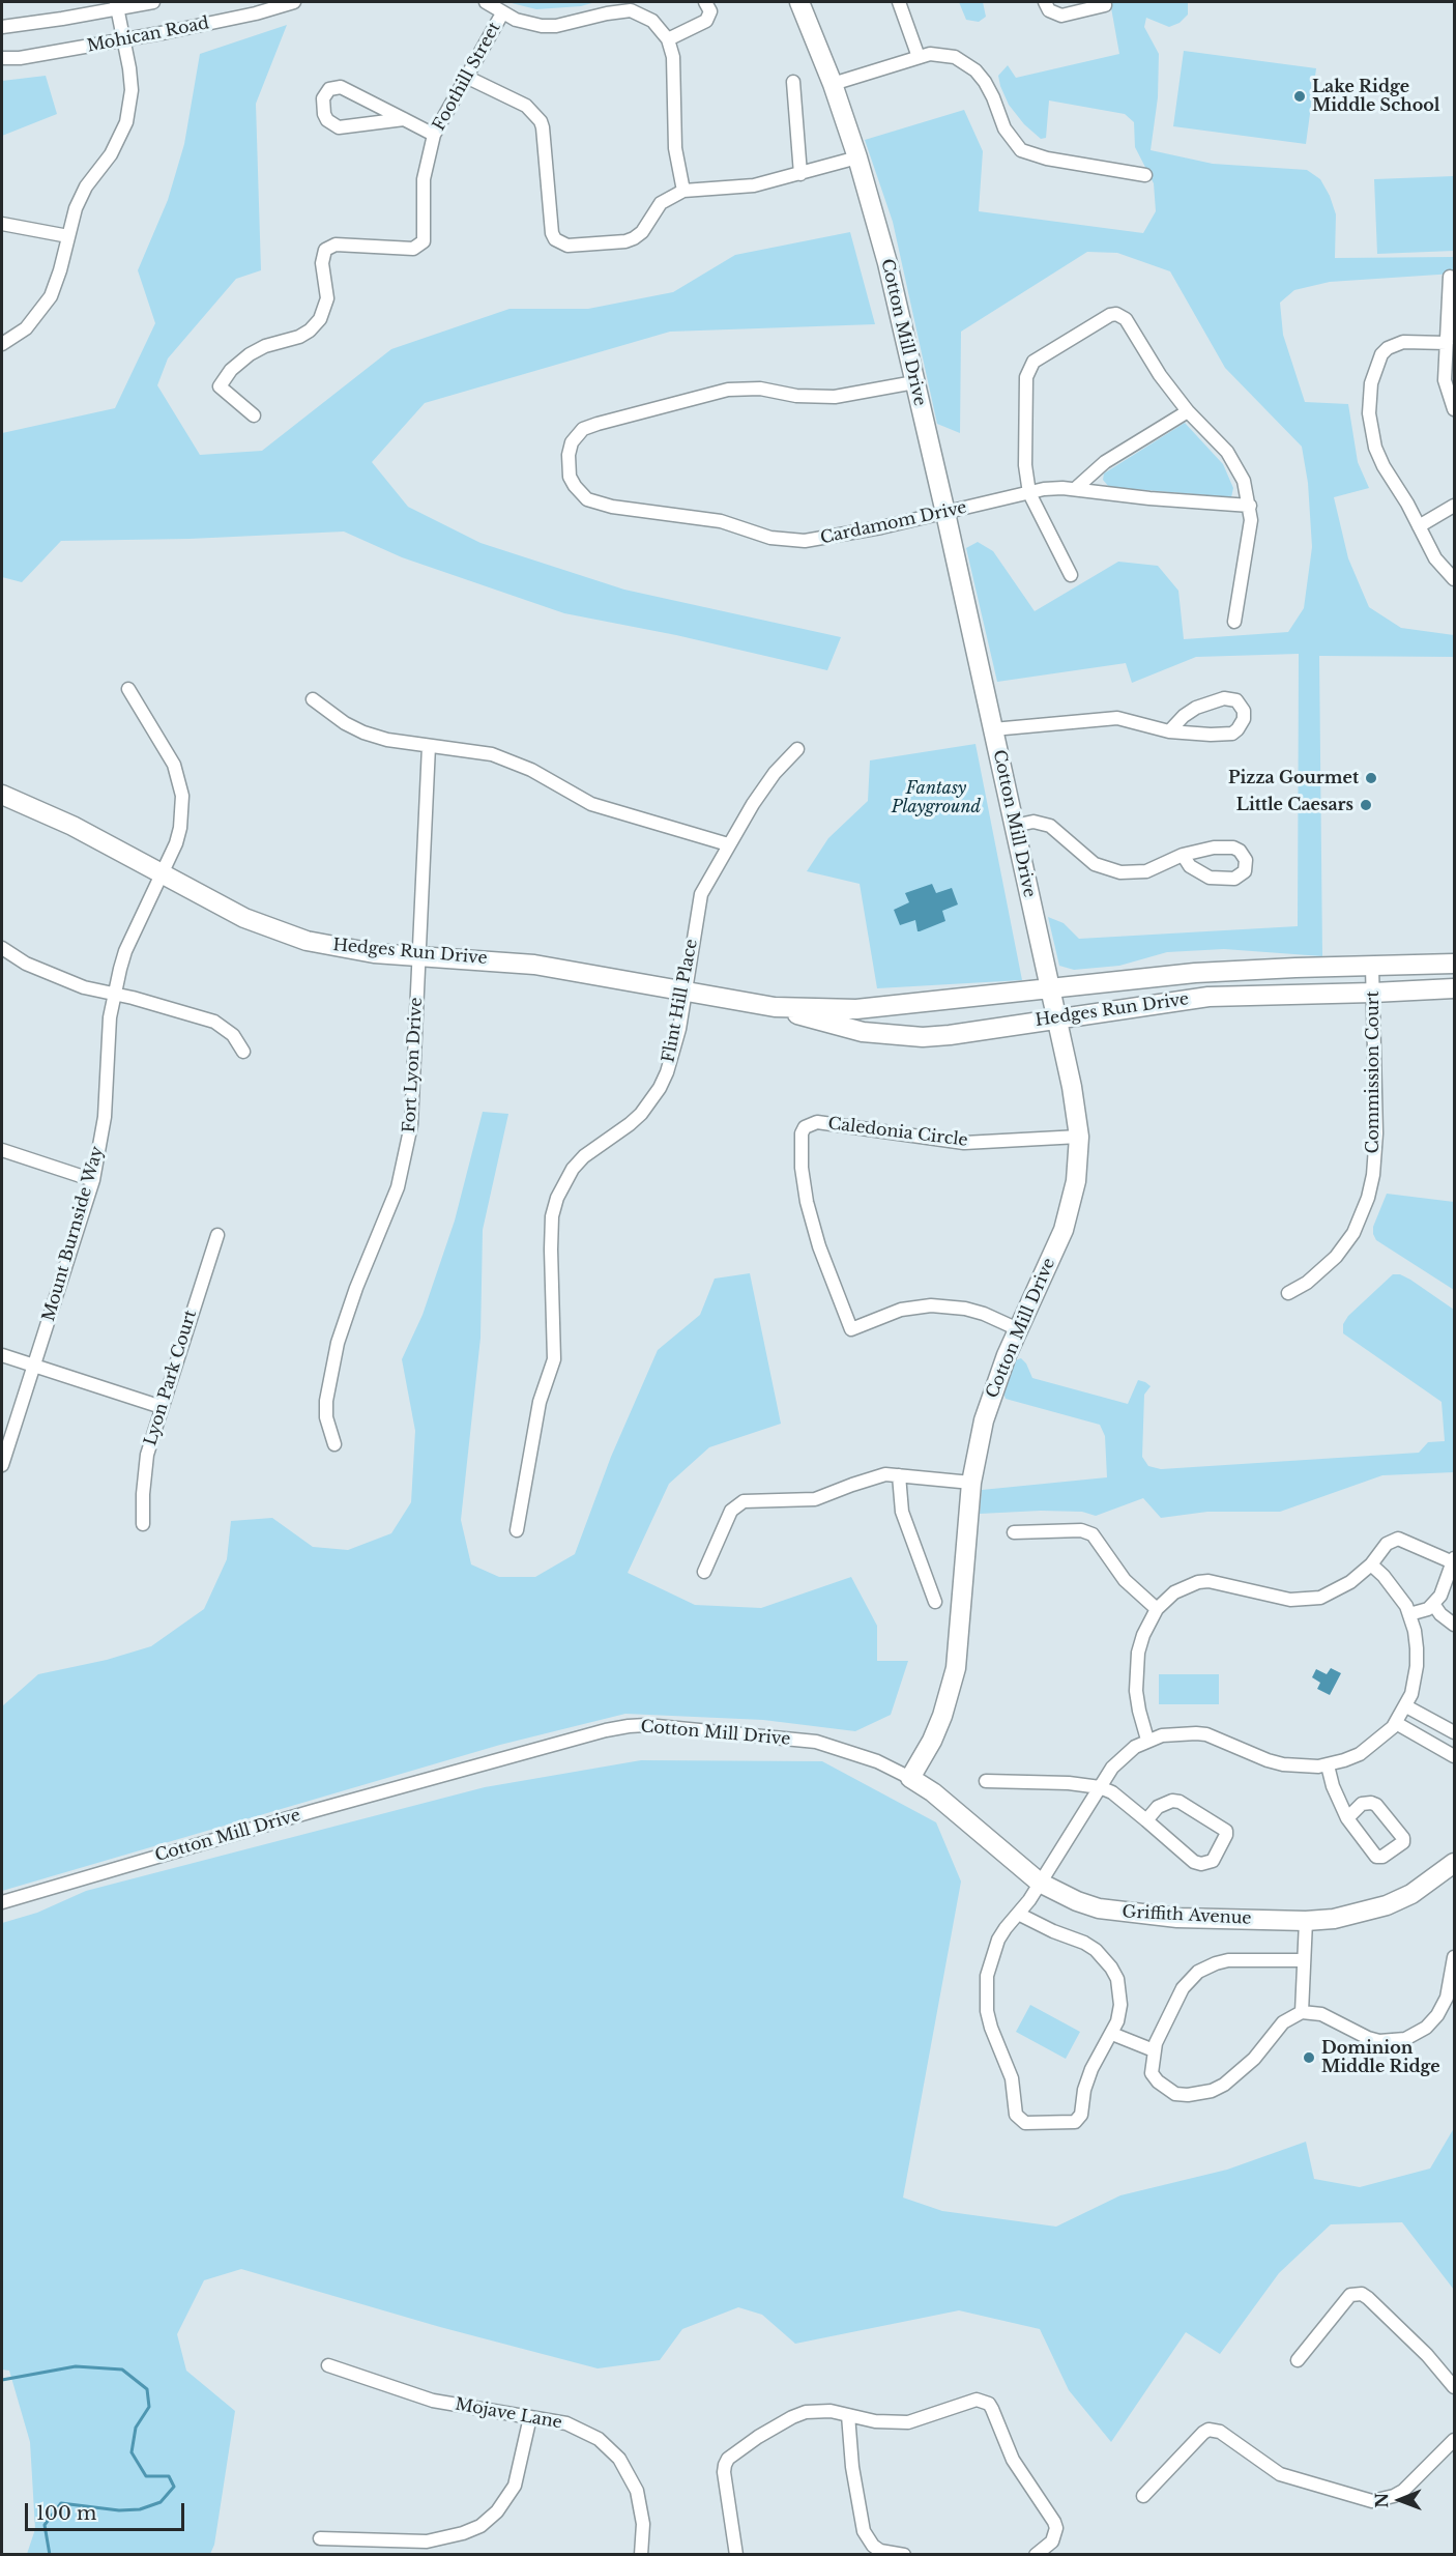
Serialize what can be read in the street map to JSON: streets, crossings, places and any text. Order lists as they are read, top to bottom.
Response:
{
  "streets": {
    "street": [
      "Mohican Road",
      "Foothill Street",
      "Cotton Mill Drive",
      "Cardamom Drive",
      "Hedges Run Drive",
      "Flint Hill Place",
      "Fort Lyon Drive",
      "Commission Court",
      "Caledonia Circle",
      "Mount Burnside Way",
      "Lyon Park Court",
      "Griffith Avenue",
      "Mojave Lane"
    ]
  },
  "crossings": [
    ["Cotton Mill Drive", "Cardamom Drive"],
    ["Cotton Mill Drive", "Hedges Run Drive"],
    ["Cotton Mill Drive", "Caledonia Circle"],
    ["Cotton Mill Drive", "Griffith Avenue"],
    ["Hedges Run Drive", "Flint Hill Place"],
    ["Hedges Run Drive", "Fort Lyon Drive"],
    ["Hedges Run Drive", "Commission Court"],
    ["Hedges Run Drive", "Mount Burnside Way"]
  ],
  "parks": ["Fantasy Playground"],
  "places": [
    "Lake Ridge Middle School",
    "Pizza Gourmet",
    "Little Caesars",
    "Dominion Middle Ridge"
  ],
  "scale_bar": "100 m",
  "north": "left"
}
